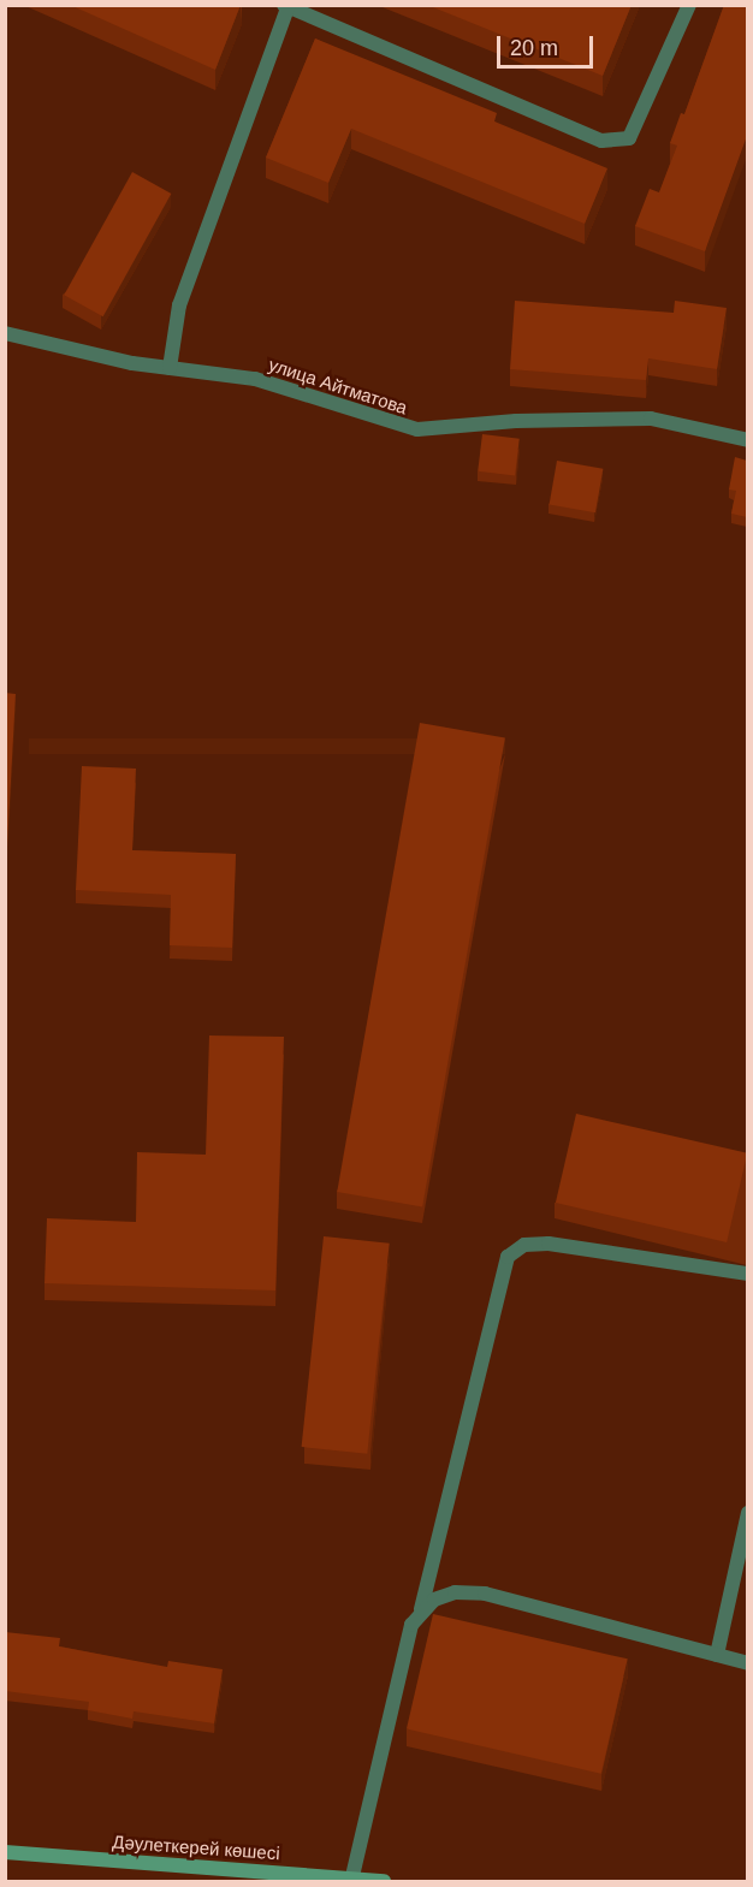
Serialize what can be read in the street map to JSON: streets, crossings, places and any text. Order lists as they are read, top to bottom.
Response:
{
  "streets": {
    "main road": ["Дәулеткерей көшесі"],
    "street": ["улица Айтматова"]
  },
  "scale_bar": "20 m"
}
